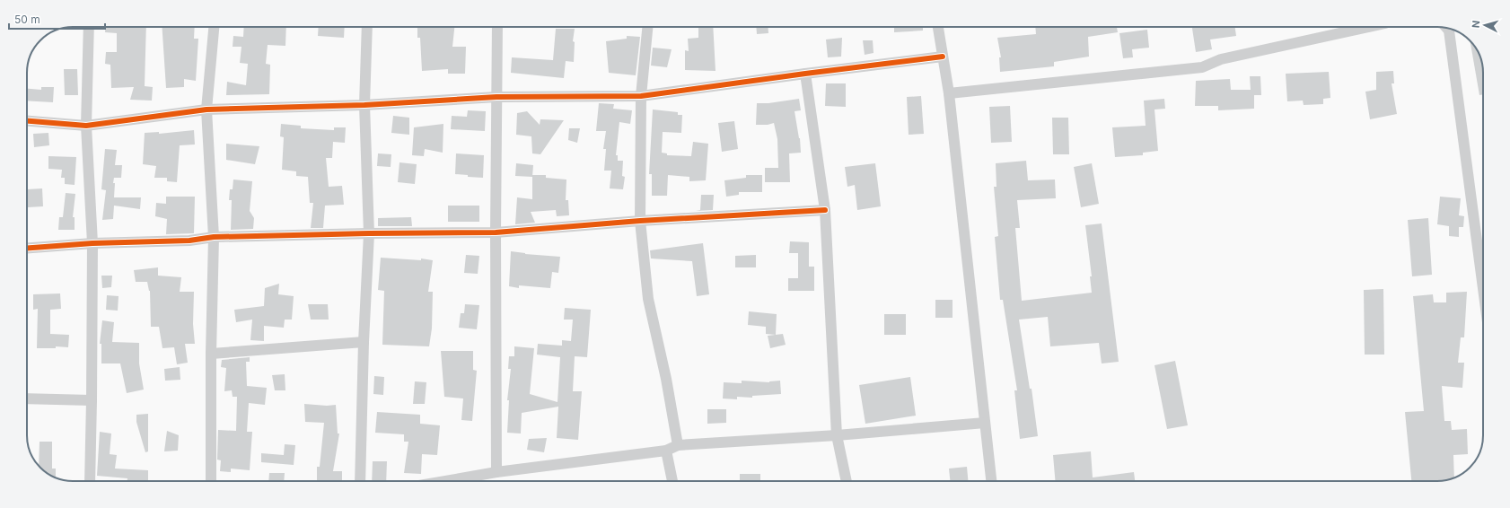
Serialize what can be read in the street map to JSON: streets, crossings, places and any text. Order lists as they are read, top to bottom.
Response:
{
  "scale_bar": "50 m",
  "north": "left"
}
